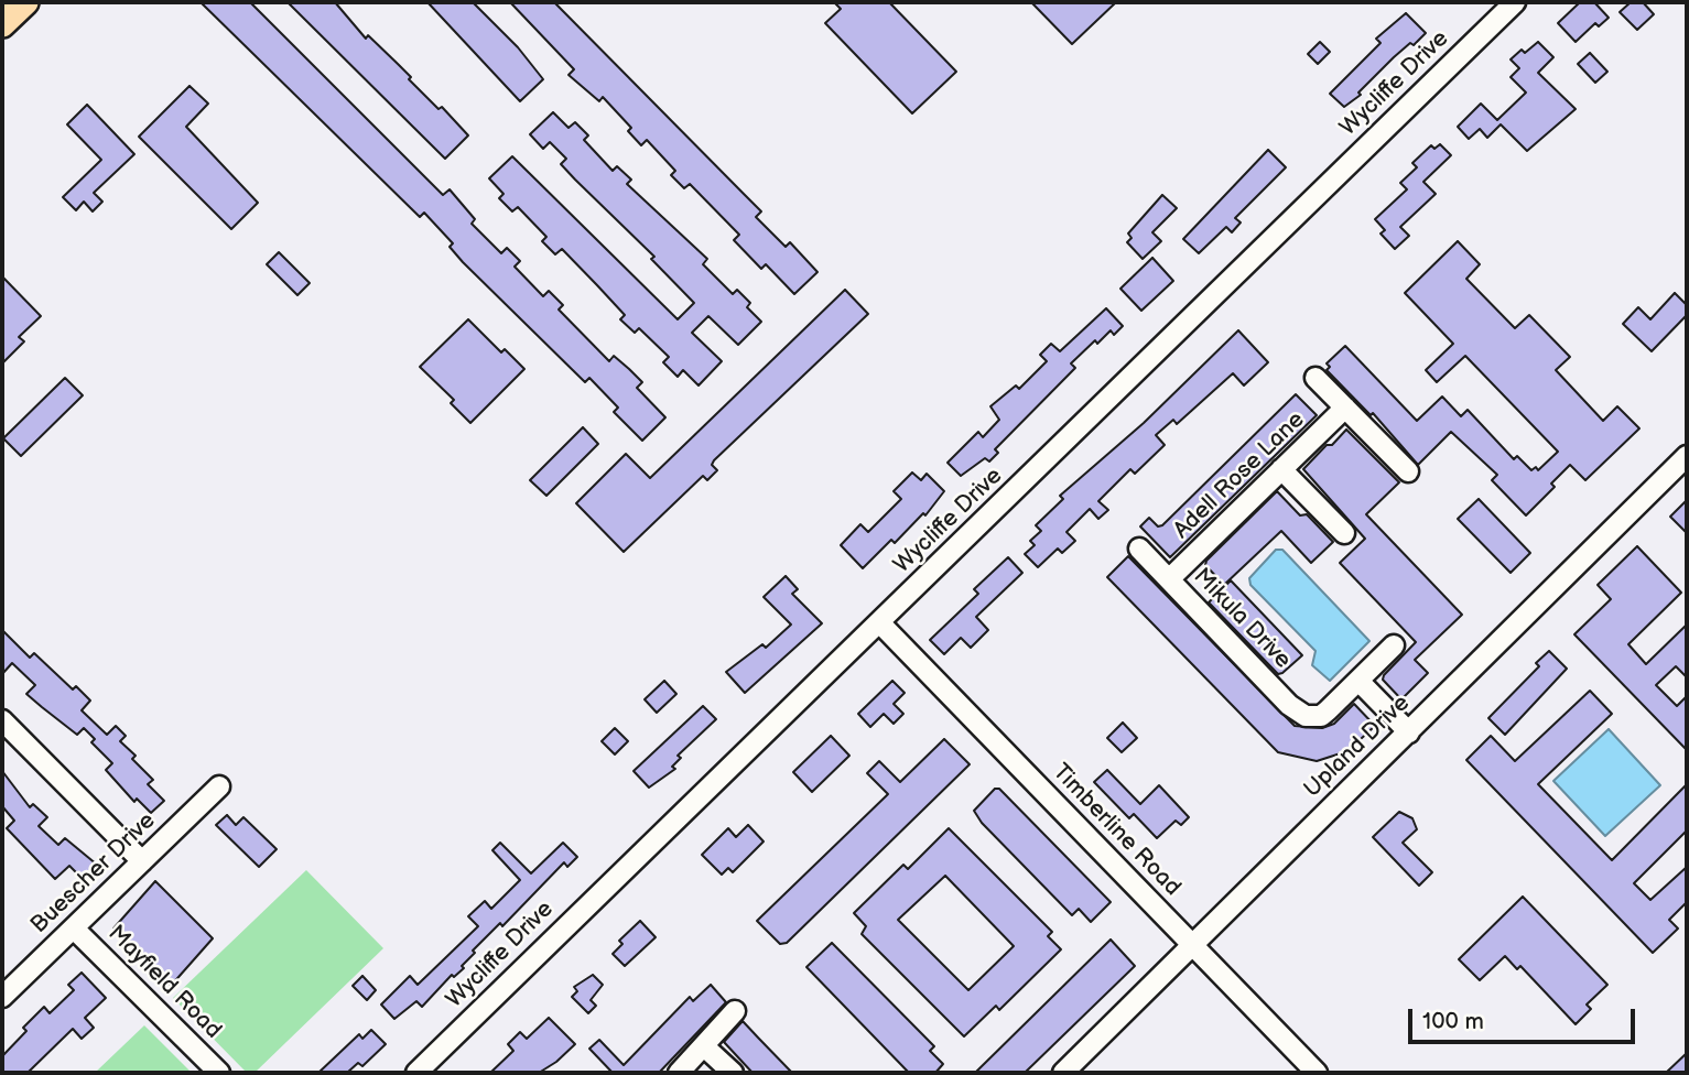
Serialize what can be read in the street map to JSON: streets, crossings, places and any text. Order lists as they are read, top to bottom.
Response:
{
  "streets": {
    "street": [
      "Wycliffe Drive",
      "Adell Rose Lane",
      "Mikula Drive",
      "Upland Drive",
      "Timberline Road",
      "Buescher Drive",
      "Mayfield Road"
    ]
  },
  "crossings": [
    ["Wycliffe Drive", "Timberline Road"],
    ["Adell Rose Lane", "Mikula Drive"],
    ["Upland Drive", "Timberline Road"],
    ["Buescher Drive", "Mayfield Road"]
  ],
  "scale_bar": "100 m"
}
